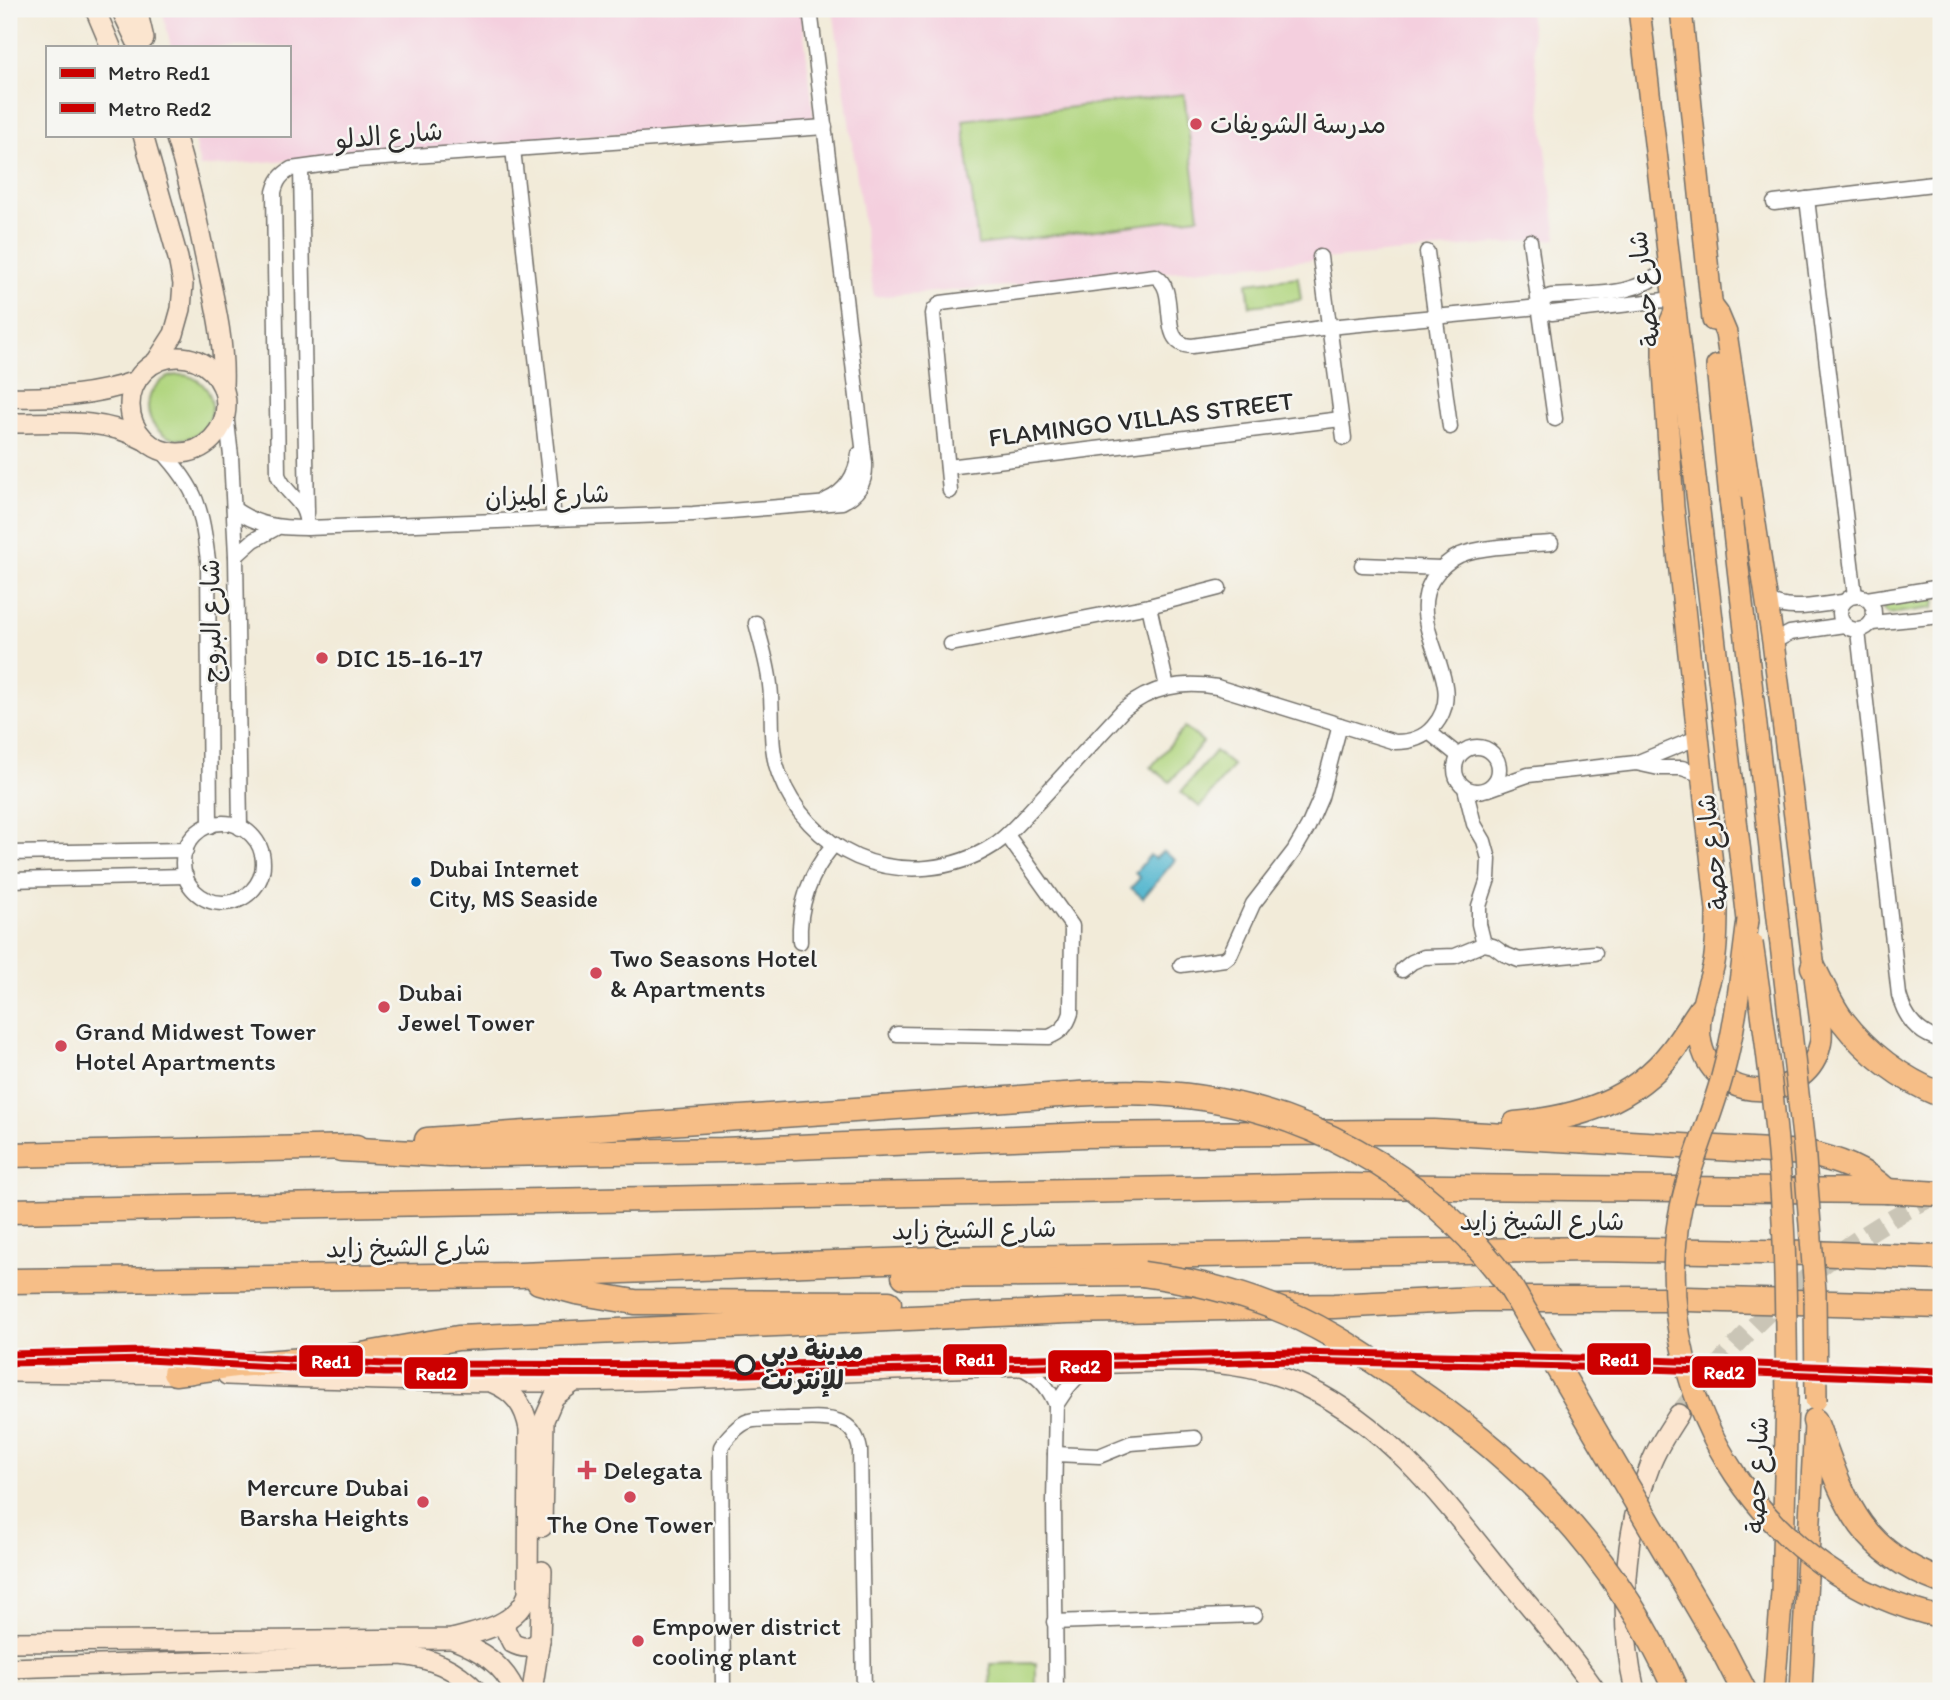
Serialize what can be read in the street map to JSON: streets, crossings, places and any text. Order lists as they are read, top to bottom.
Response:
{
  "streets": {
    "highway": ["شارع الشيخ زايد"],
    "main road": ["شارع حصة"],
    "street": [
      "شارع الدلو",
      "FLAMINGO VILLAS STREET",
      "شارع الميزان",
      "شارع البروج"
    ]
  },
  "crossings": [
    ["شارع الدلو", "شارع الميزان"],
    ["شارع الميزان", "شارع البروج"]
  ],
  "places": {
    "other": [
      "مدرسة الشويفات",
      "DIC 15-16-17",
      "Dubai Internet City, MS Seaside",
      "Two Seasons Hotel & Apartments",
      "Dubai Jewel Tower",
      "Grand Midwest Tower Hotel Apartments",
      "مدينة دبي للإنترنت",
      "The One Tower",
      "Mercure Dubai Barsha Heights",
      "Empower district cooling plant"
    ],
    "health": ["Delegata"]
  },
  "lines": ["metro line Red1", "metro line Red2"],
  "legend": ["Metro Red1", "Metro Red2"]
}
